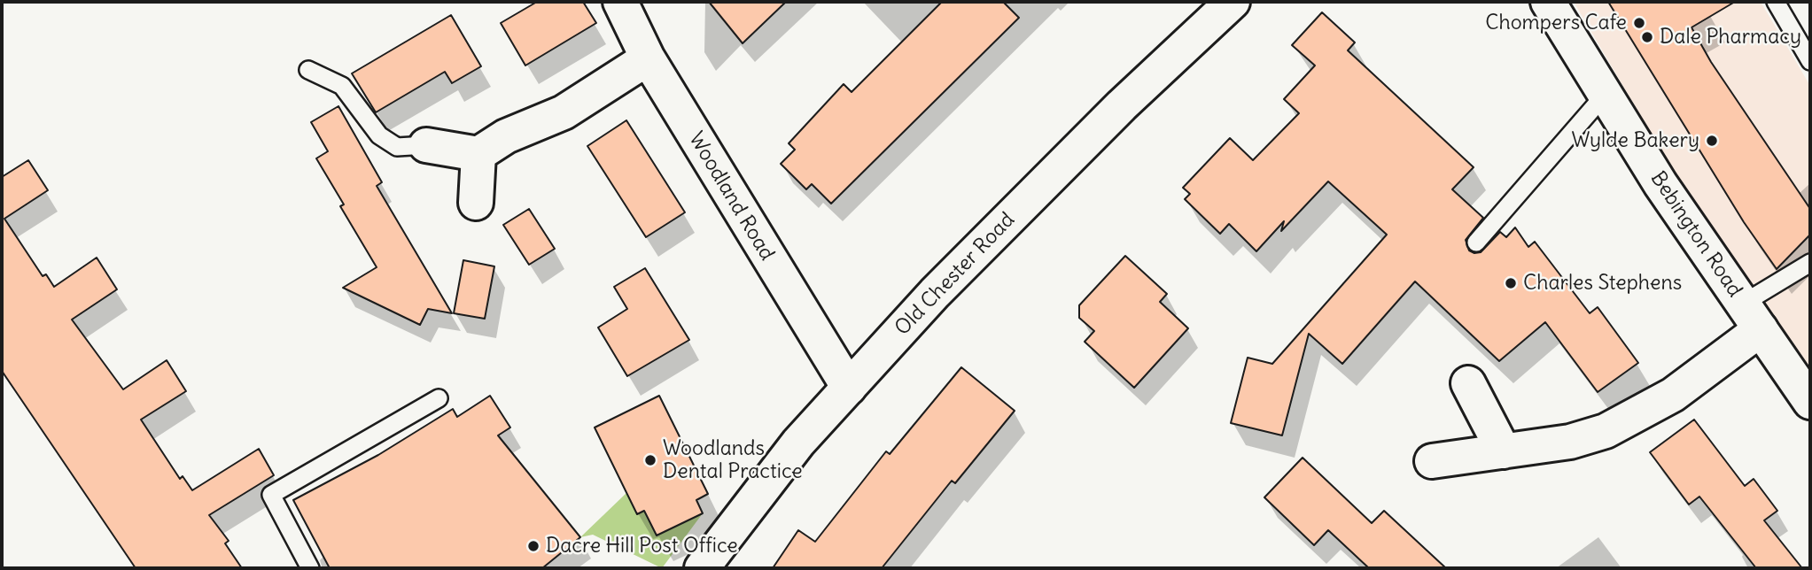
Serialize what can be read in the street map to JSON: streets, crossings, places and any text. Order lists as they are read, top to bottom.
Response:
{
  "streets": {
    "main road": ["Woodland Road", "Bebington Road", "Old Chester Road"]
  },
  "crossings": [
    ["Woodland Road", "Old Chester Road"]
  ],
  "places": [
    "Chompers Cafe",
    "Dale Pharmacy",
    "Wylde Bakery",
    "Charles Stephens",
    "Woodlands Dental Practice",
    "Dacre Hill Post Office"
  ]
}
